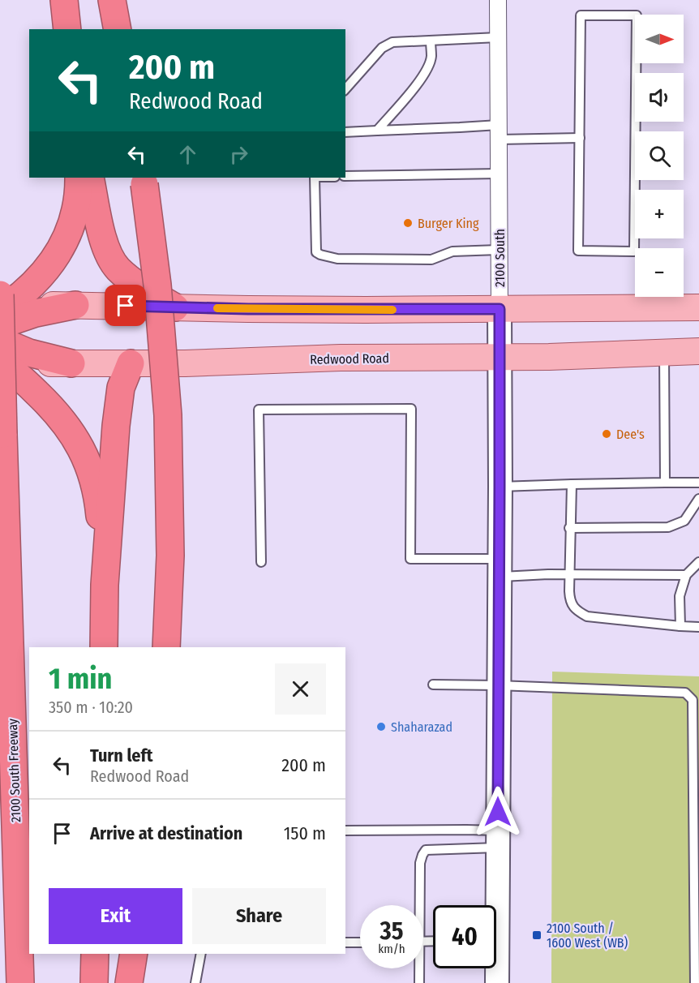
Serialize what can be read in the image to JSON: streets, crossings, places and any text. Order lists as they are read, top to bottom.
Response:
{
  "streets": {
    "highway": ["2100 South Freeway"],
    "main road": ["Redwood Road"],
    "street": ["2100 South"]
  },
  "crossings": [
    ["2100 South", "Redwood Road"]
  ],
  "places": {
    "other": ["Burger King", "Dee's", "Shaharazad"],
    "transit": ["2100 South / 1600 West (WB)"]
  },
  "north": "right",
  "page": {
    "map_buttons": ["+", "−"],
    "turn": ["200 m", "Redwood Road"],
    "heading": ["1 min", "350 m · 10:20"],
    "list": [
      {
        "name": "Turn left",
        "note": "Redwood Road",
        "value": "200 m"
      },
      {
        "name": "Arrive at destination",
        "value": "150 m"
      }
    ],
    "buttons": ["Exit", "Share"],
    "speed": "35 km/h",
    "limit": "40"
  }
}
